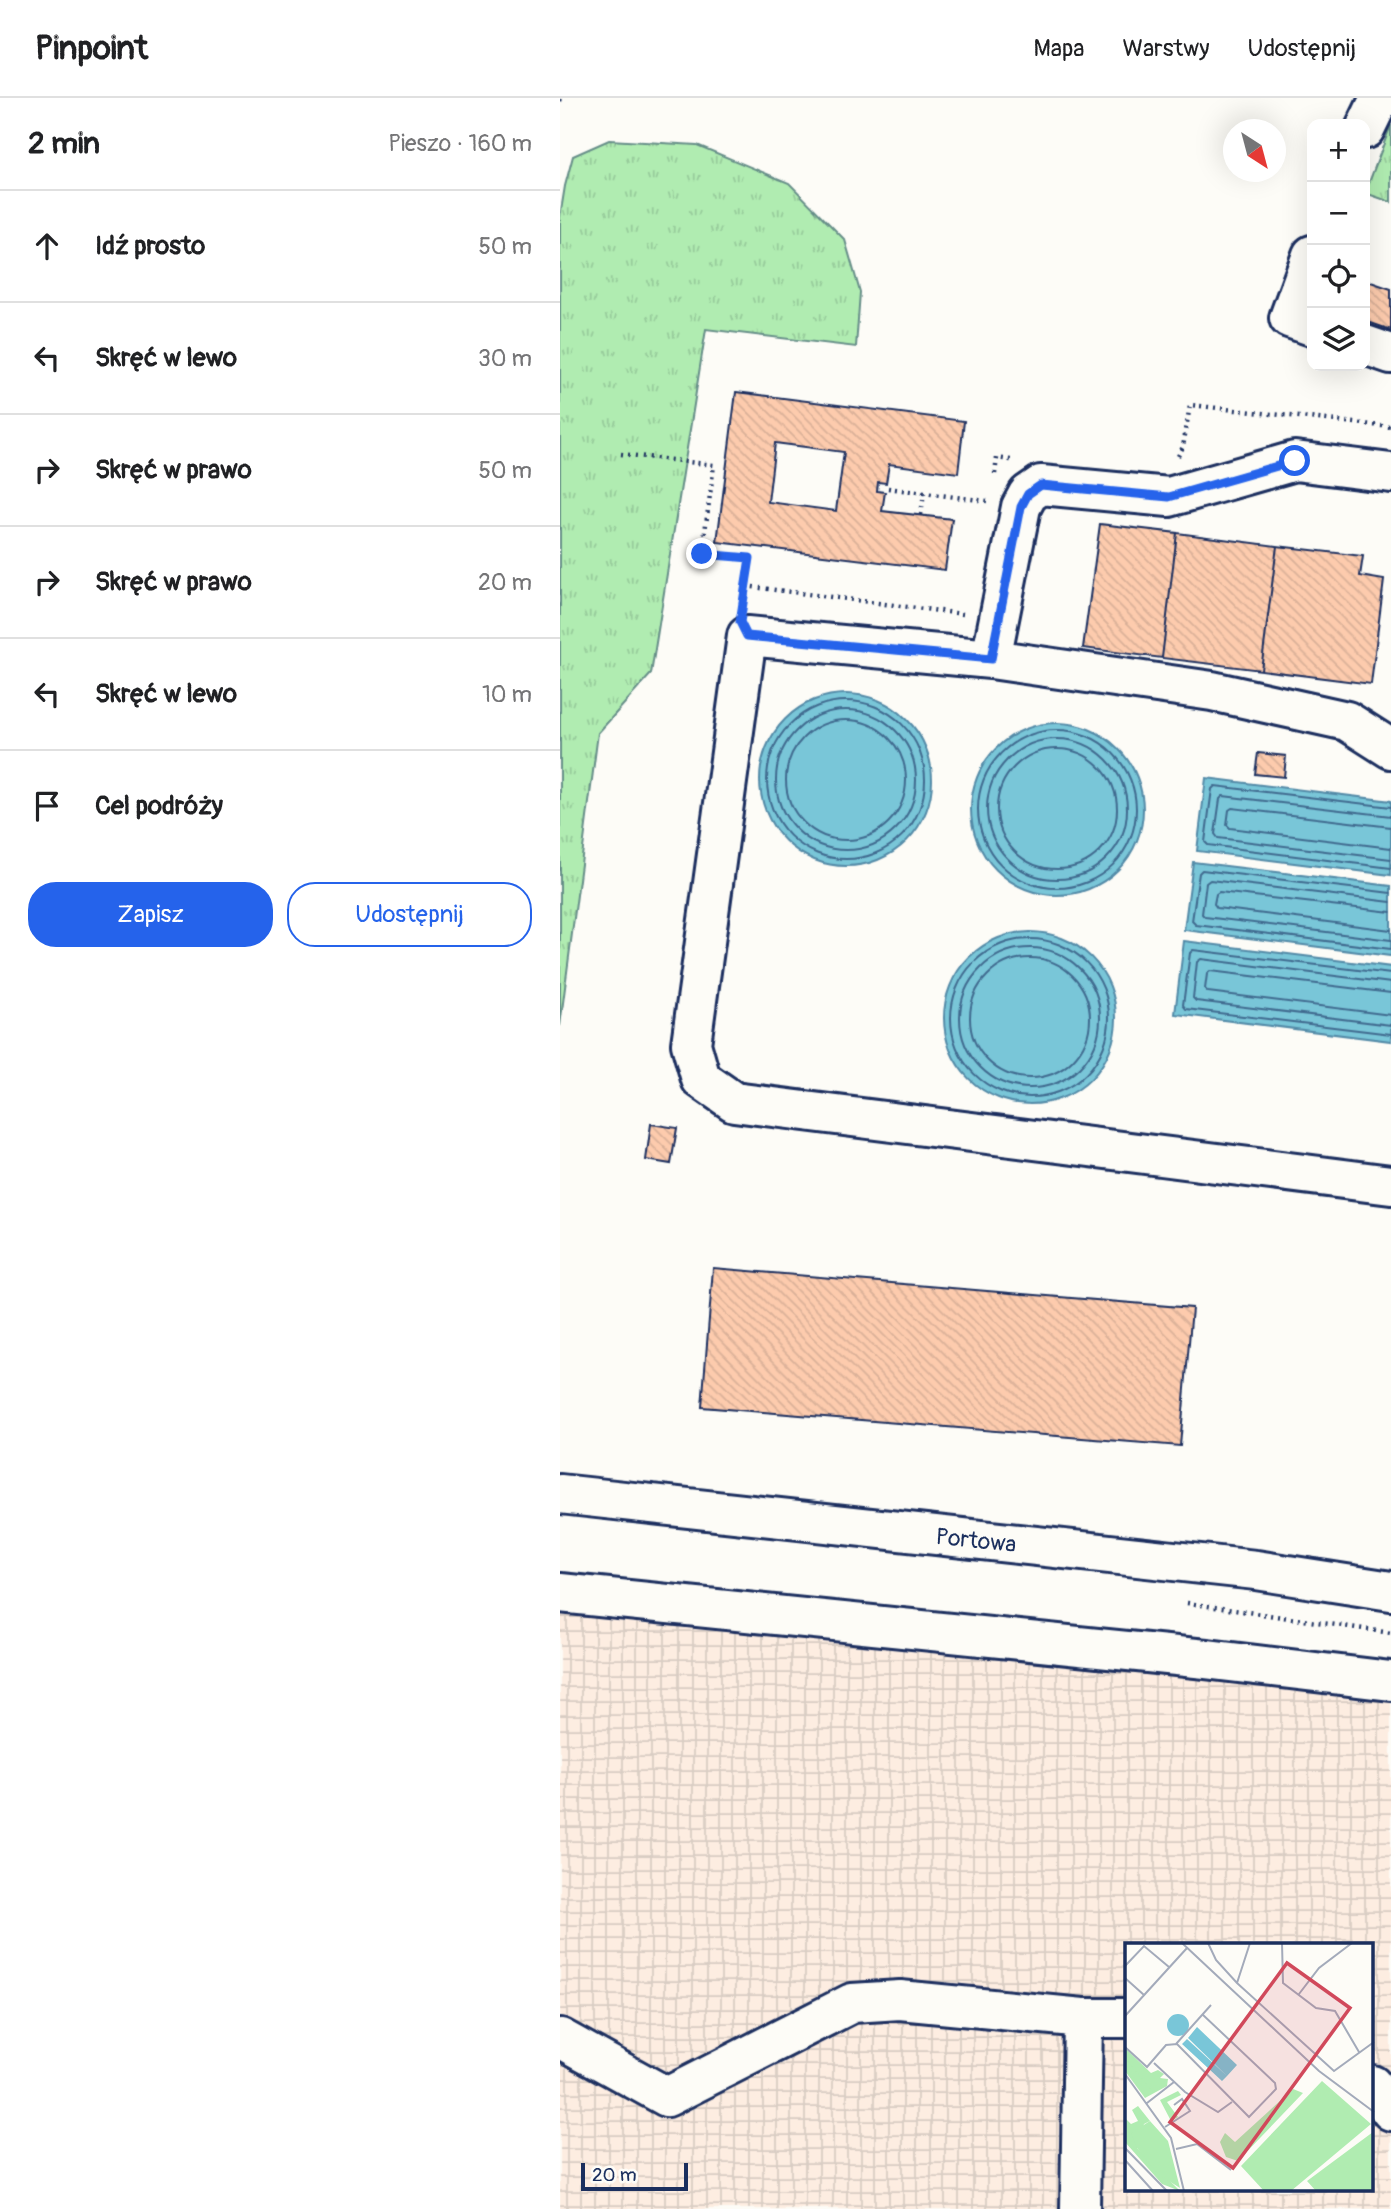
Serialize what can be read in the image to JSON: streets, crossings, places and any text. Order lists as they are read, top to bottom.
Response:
{
  "streets": {
    "street": ["Portowa"]
  },
  "scale_bar": "20 m",
  "north": "bottom right",
  "page": {
    "header": "Pinpoint",
    "nav": ["Mapa", "Warstwy", "Udostępnij"],
    "heading": ["2 min", "Pieszo · 160 m"],
    "map_buttons": ["+", "−"],
    "list": [
      ["Idź prosto", "50 m"],
      ["Skręć w lewo", "30 m"],
      ["Skręć w prawo", "50 m"],
      ["Skręć w prawo", "20 m"],
      ["Skręć w lewo", "10 m"],
      "Cel podróży"
    ],
    "buttons": ["Zapisz", "Udostępnij"],
    "scale": "20 m"
  }
}
